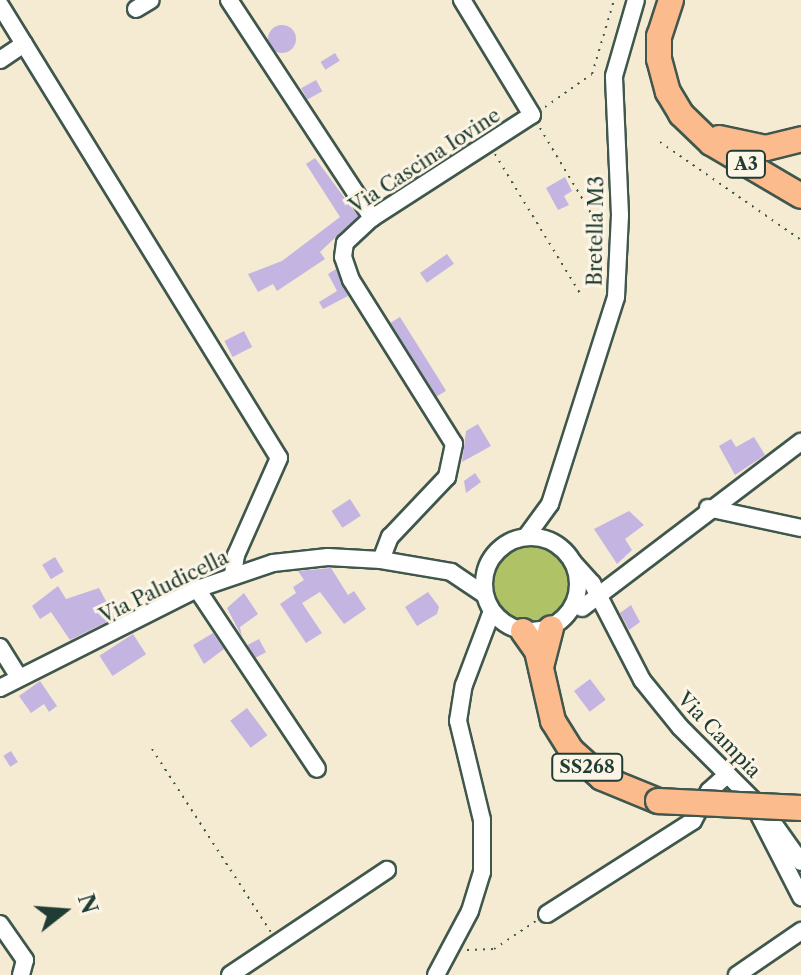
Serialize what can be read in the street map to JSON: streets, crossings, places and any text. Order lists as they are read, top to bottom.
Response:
{
  "streets": {
    "highway": ["A3", "SS268"],
    "street": [
      "Via Cascina Iovine",
      "Bretella M3",
      "Via Paludicella",
      "Via Campia"
    ]
  },
  "crossings": [
    ["Via Cascina Iovine", "Via Paludicella"],
    ["Bretella M3", "Via Paludicella"],
    ["Bretella M3", "Via Campia"],
    ["Bretella M3", "SS268"],
    ["Via Paludicella", "Via Campia"],
    ["Via Paludicella", "SS268"],
    ["Via Campia", "SS268"]
  ],
  "north": "right"
}
